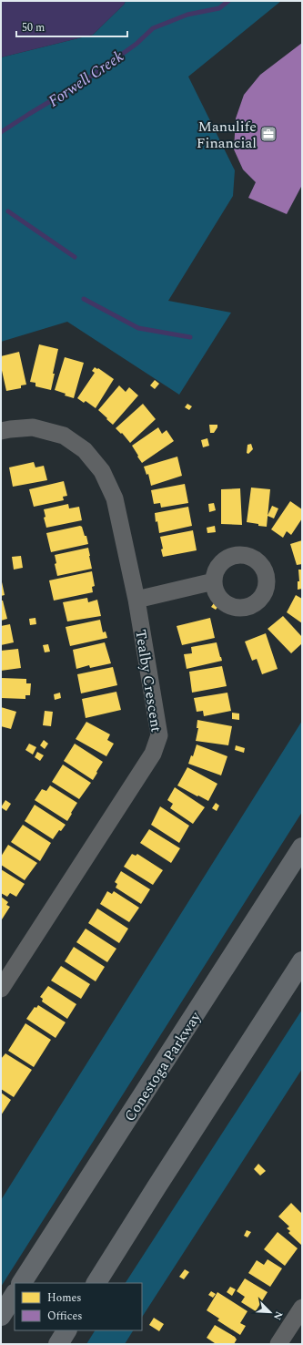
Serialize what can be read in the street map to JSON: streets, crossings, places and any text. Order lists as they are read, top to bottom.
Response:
{
  "streets": {
    "highway": ["Conestoga Parkway"],
    "street": ["Tealby Crescent"]
  },
  "water": ["Forwell Creek"],
  "places": {
    "office": ["Manulife Financial"]
  },
  "legend": ["Homes", "Offices"],
  "scale_bar": "50 m",
  "north": "bottom right"
}
